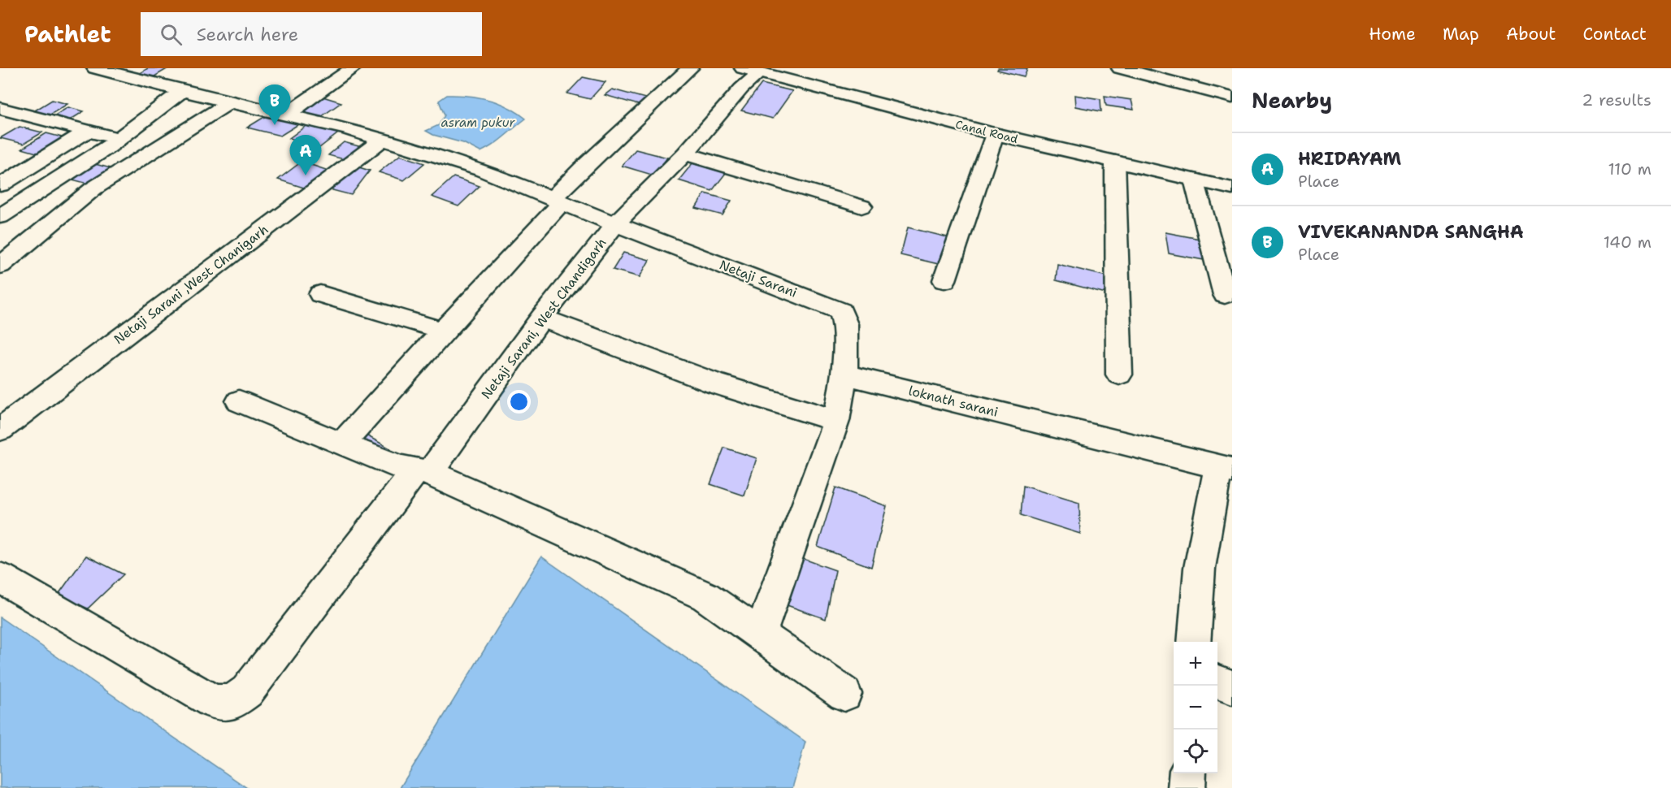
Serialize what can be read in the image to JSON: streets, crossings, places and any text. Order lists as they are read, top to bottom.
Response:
{
  "streets": {
    "street": [
      "Canal Road",
      "Netaji Sarani",
      "Netaji Sarani ,West Chanigarh",
      "Netaji Sarani, West Chandigarh",
      "loknath sarani"
    ]
  },
  "crossings": [
    ["Netaji Sarani", "Netaji Sarani, West Chandigarh"],
    ["Netaji Sarani", "loknath sarani"],
    ["Netaji Sarani ,West Chanigarh", "Netaji Sarani, West Chandigarh"]
  ],
  "water": ["asram pukur"],
  "page": {
    "header": "Pathlet",
    "search": "Search here",
    "nav": [
      "Home",
      "Map",
      "About",
      "Contact"
    ],
    "heading": ["Nearby", "2 results"],
    "pins": ["B", "A"],
    "list": [
      {
        "mark": "A",
        "name": "HRIDAYAM",
        "note": "Place",
        "value": "110 m"
      },
      {
        "mark": "B",
        "name": "VIVEKANANDA SANGHA",
        "note": "Place",
        "value": "140 m"
      }
    ],
    "map_buttons": ["+", "−"]
  }
}
